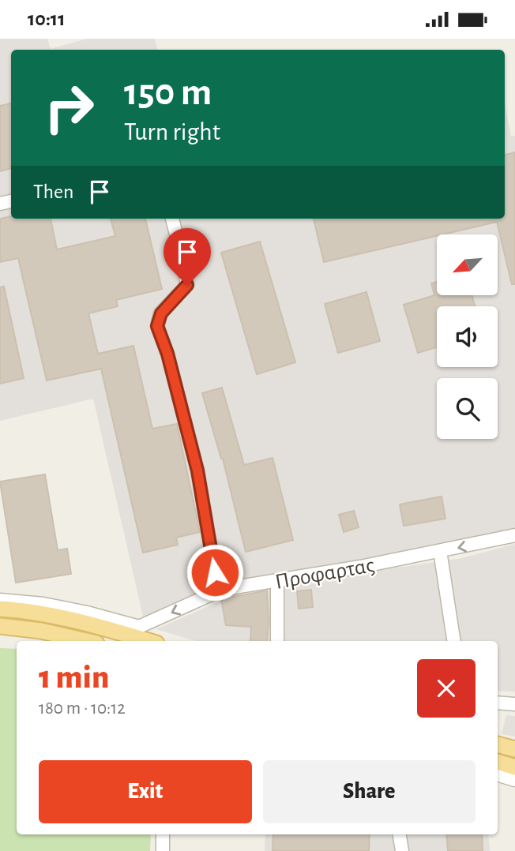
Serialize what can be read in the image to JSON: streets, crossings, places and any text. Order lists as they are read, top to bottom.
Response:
{
  "streets": {
    "street": ["Προφαρτας"]
  },
  "one_way": ["Προφαρτας"],
  "north": "bottom left",
  "page": {
    "status": "10:11",
    "turn": ["150 m", "Turn right"],
    "then": "Then",
    "heading": ["1 min", "180 m · 10:12"],
    "buttons": ["Exit", "Share"]
  }
}
